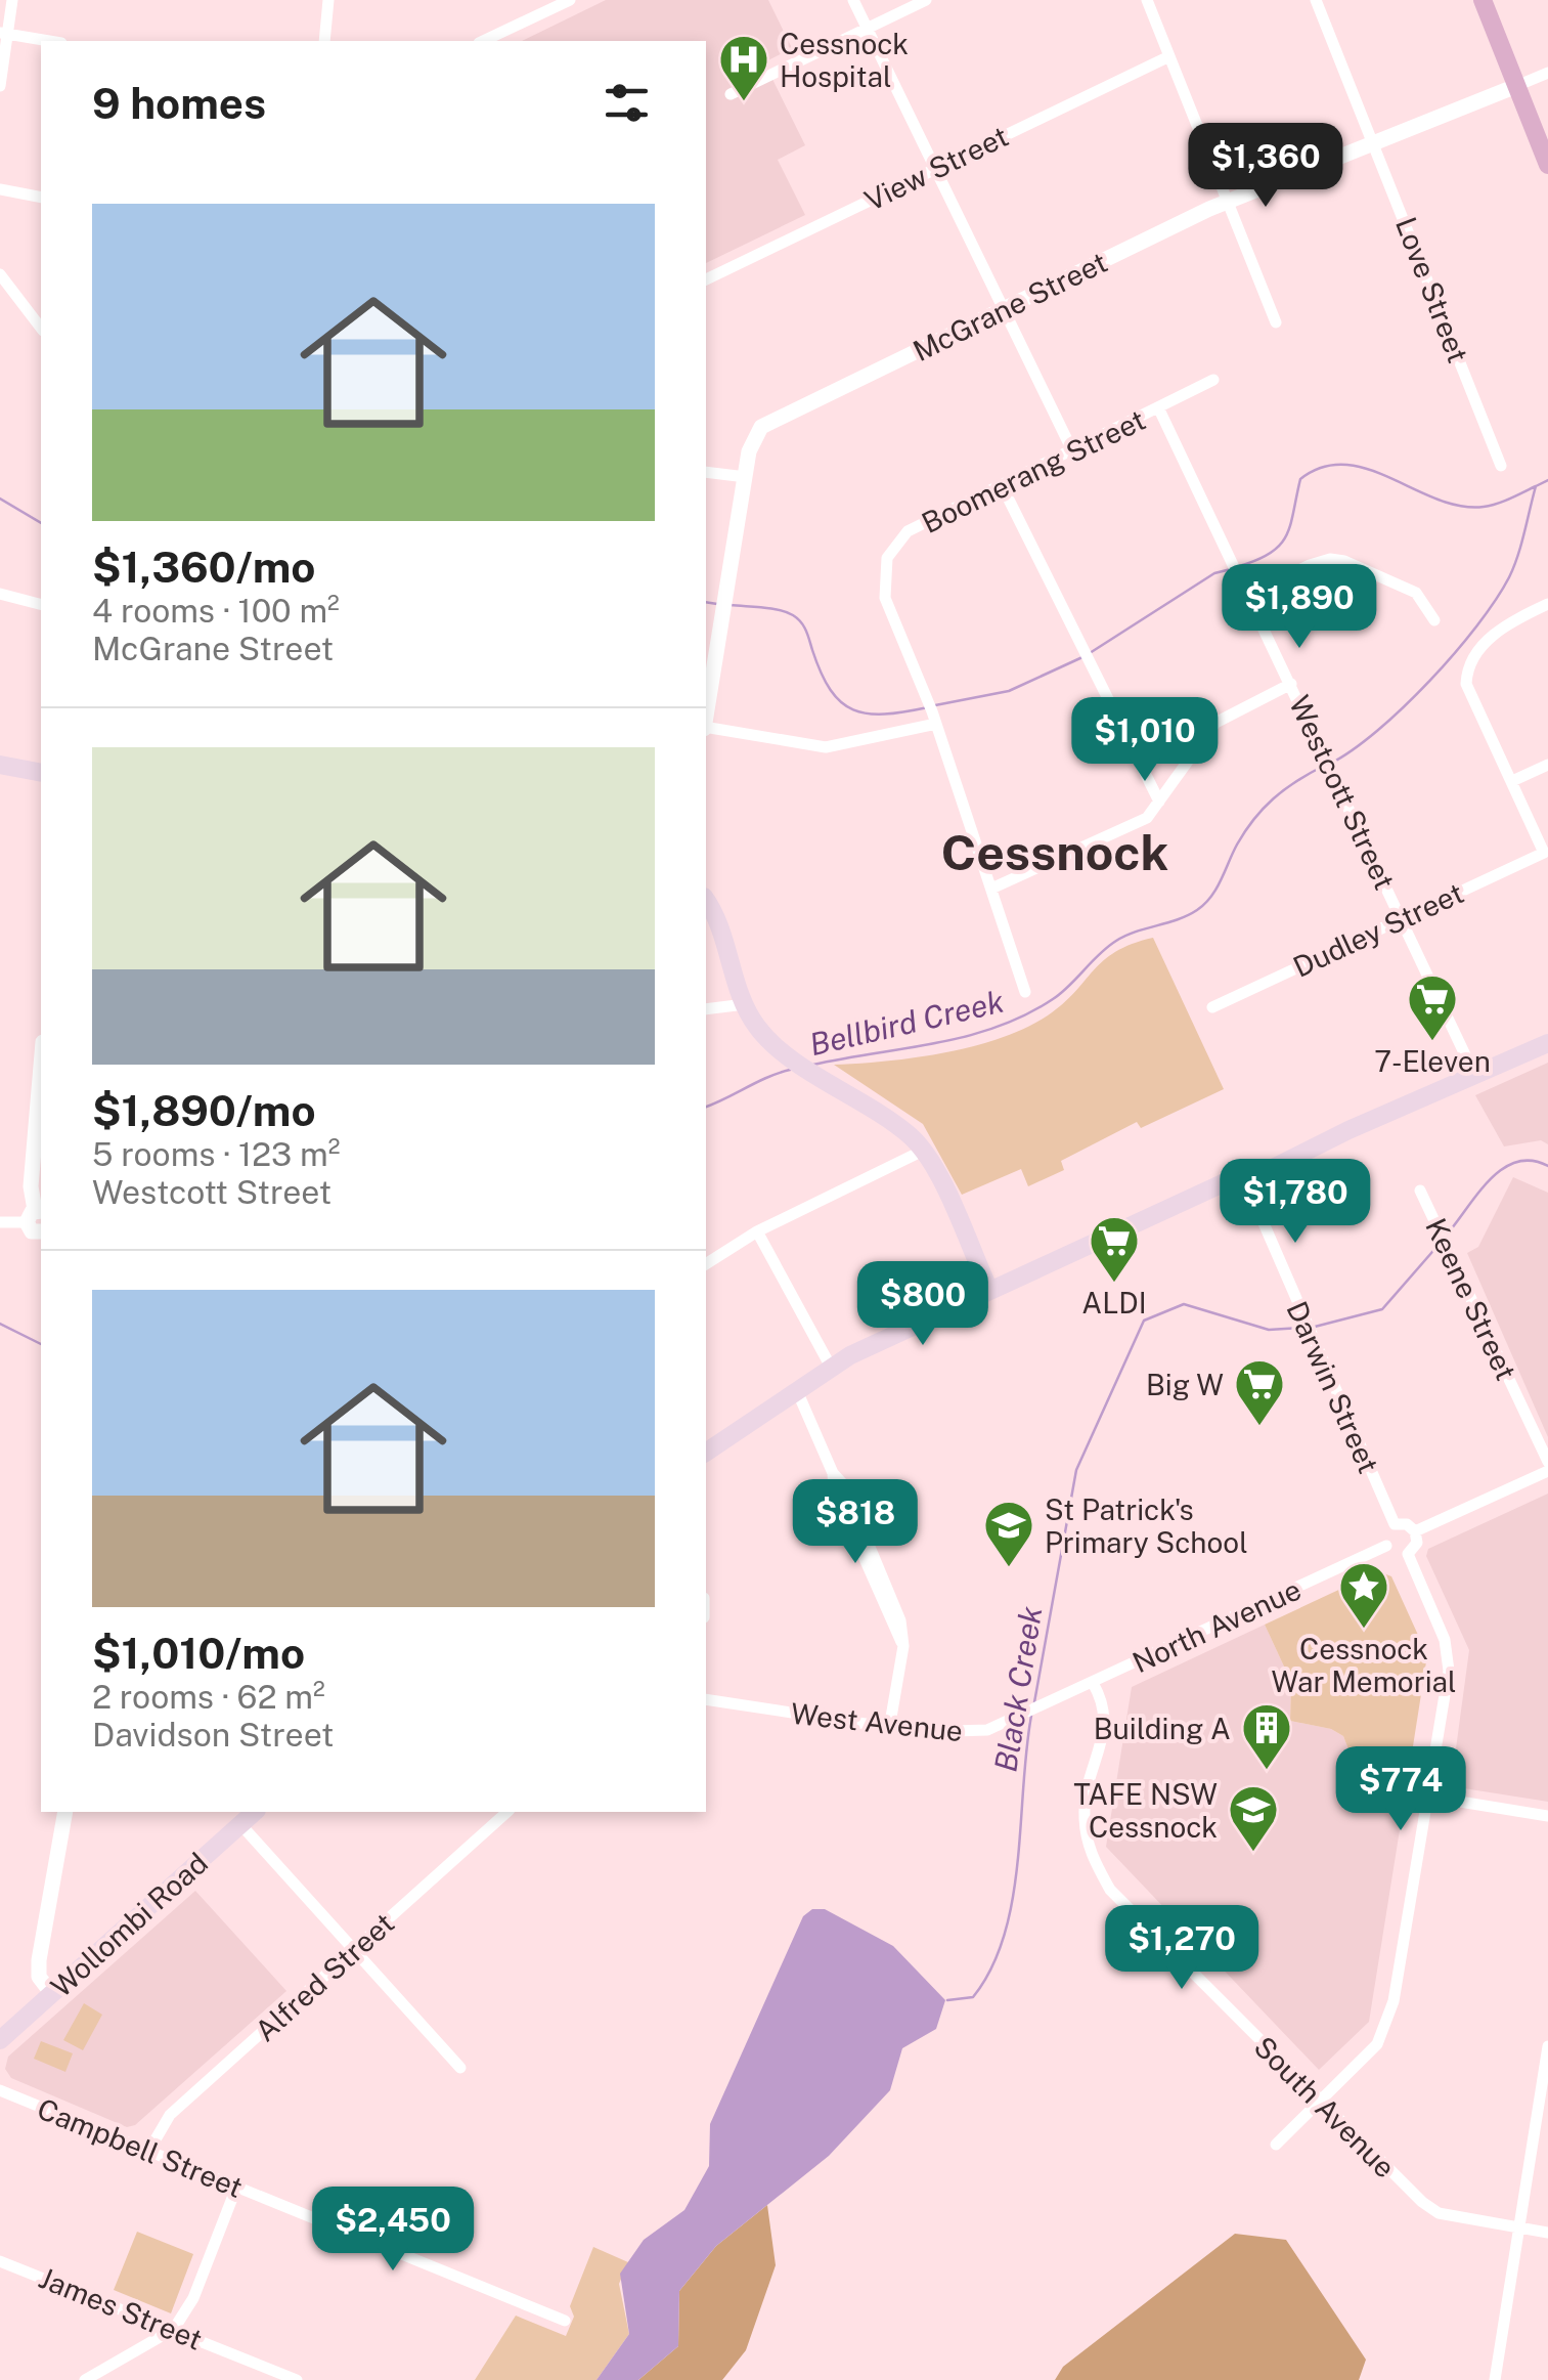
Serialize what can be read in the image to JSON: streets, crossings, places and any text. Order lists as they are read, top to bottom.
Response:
{
  "streets": {
    "main road": ["Wollombi Road"],
    "street": [
      "View Street",
      "Love Street",
      "McGrane Street",
      "Boomerang Street",
      "Westcott Street",
      "Dudley Street",
      "Keene Street",
      "Darwin Street",
      "North Avenue",
      "West Avenue",
      "Alfred Street",
      "South Avenue",
      "Campbell Street",
      "James Street"
    ]
  },
  "crossings": [
    ["Love Street", "McGrane Street"],
    ["Boomerang Street", "Westcott Street"],
    ["Westcott Street", "Dudley Street"],
    ["Darwin Street", "North Avenue"],
    ["North Avenue", "West Avenue"],
    ["North Avenue", "South Avenue"],
    ["Alfred Street", "Campbell Street"]
  ],
  "districts": ["Cessnock"],
  "water": ["Bellbird Creek", "Black Creek"],
  "places": {
    "hospital": ["Cessnock Hospital"],
    "supermarket": ["7-Eleven", "ALDI", "Big W"],
    "school or university": ["St Patrick's Primary School", "TAFE NSW Cessnock"],
    "place": ["Cessnock War Memorial"],
    "building": ["Building A"]
  },
  "page": {
    "heading": "9 homes",
    "price": [
      "$1,360",
      "$1,890",
      "$1,010",
      "$1,780",
      "$800",
      "$818",
      "$774",
      "$1,270",
      "$2,450"
    ],
    "list": [
      {
        "name": "$1,360/mo",
        "note": "4 rooms · 100 m² · McGrane Street"
      },
      {
        "name": "$1,890/mo",
        "note": "5 rooms · 123 m² · Westcott Street"
      },
      {
        "name": "$1,010/mo",
        "note": "2 rooms · 62 m² · Davidson Street"
      }
    ]
  }
}
